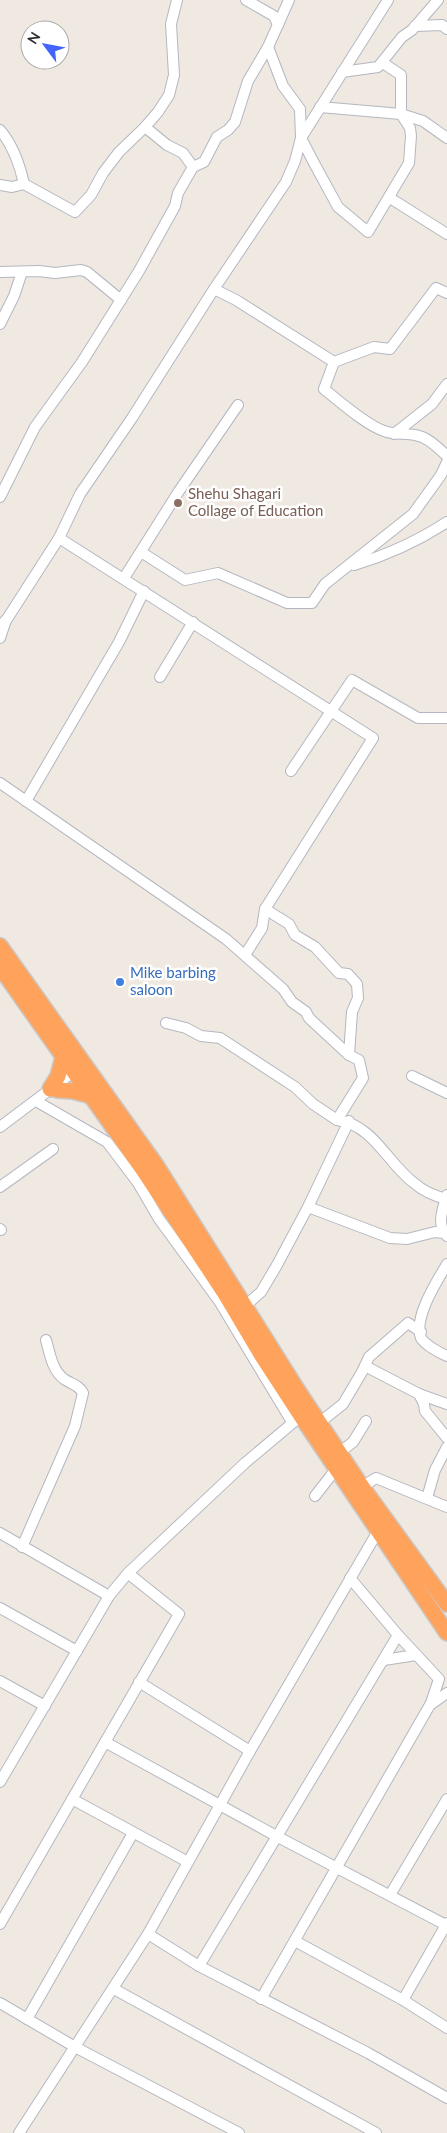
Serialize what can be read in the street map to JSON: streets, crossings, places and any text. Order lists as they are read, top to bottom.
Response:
{
  "places": ["Shehu Shagari Collage of Education", "Mike barbing saloon"],
  "north": "top left"
}
